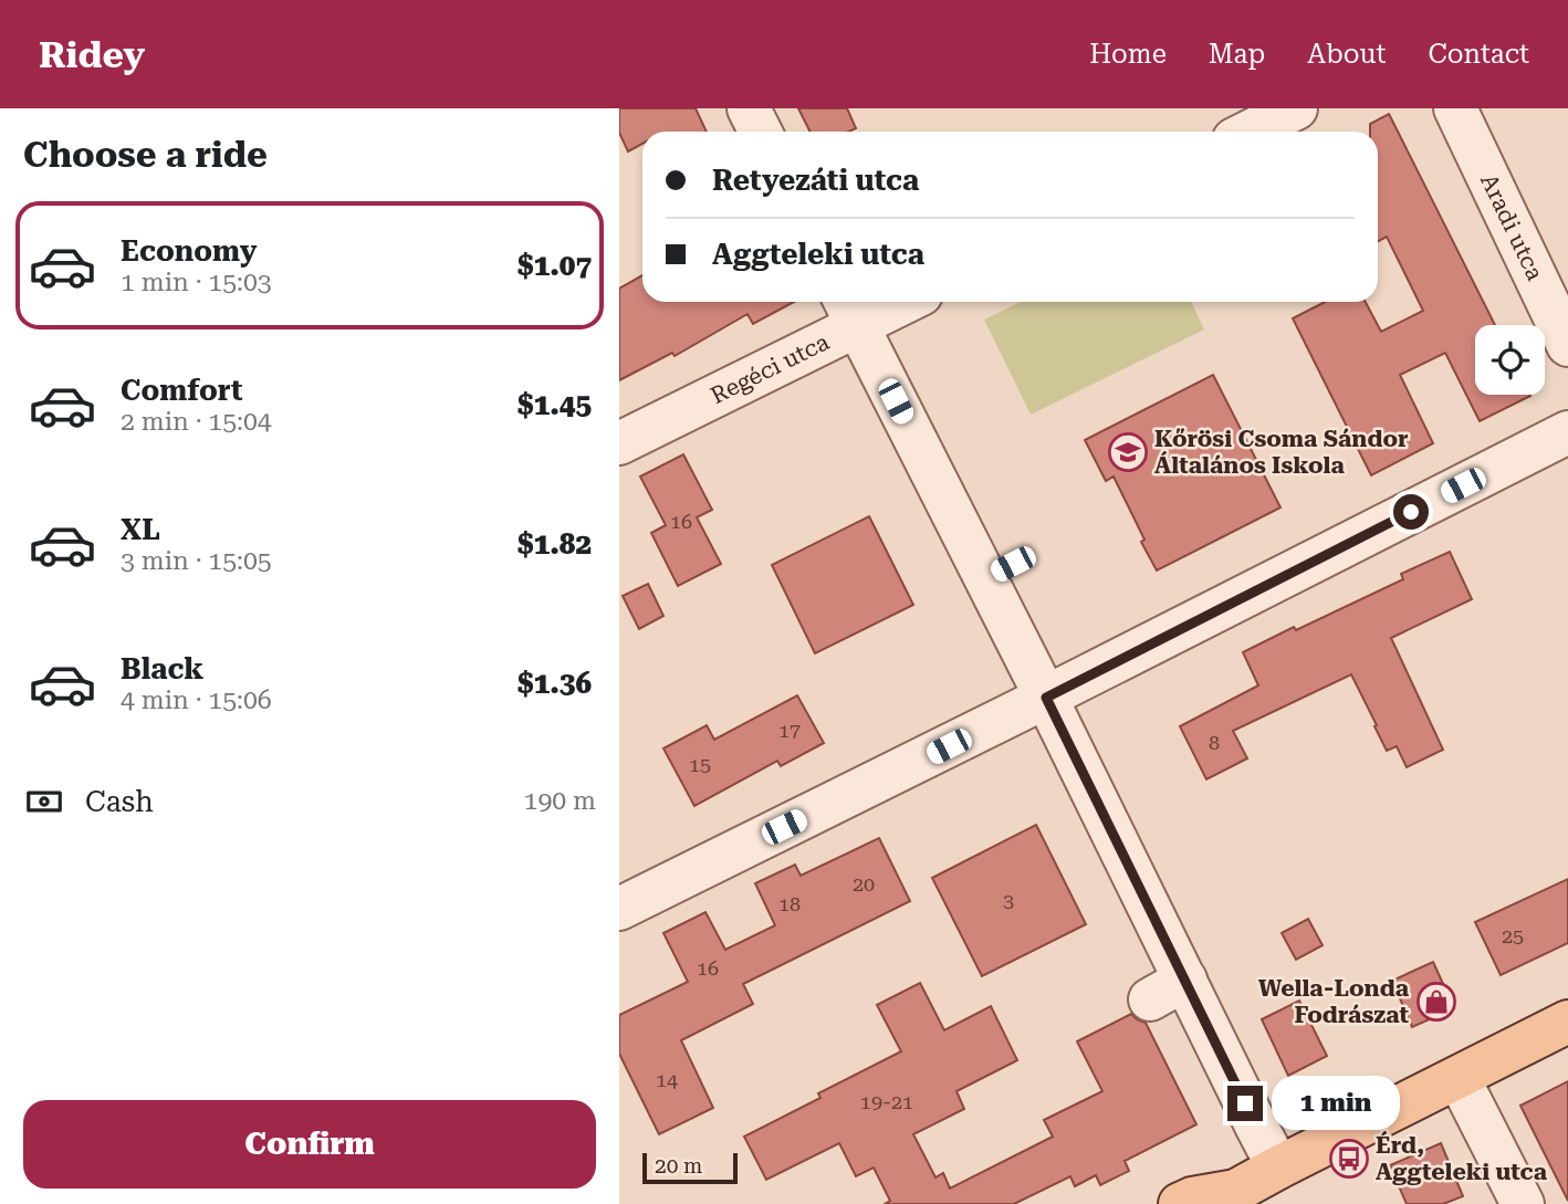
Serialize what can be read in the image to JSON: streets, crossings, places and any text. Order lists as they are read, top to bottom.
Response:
{
  "streets": {
    "street": ["Aradi utca", "Regéci utca"]
  },
  "places": {
    "school or university": ["Kőrösi Csoma Sándor Általános Iskola"],
    "shop": ["Wella-Londa Fodrászat"],
    "bus stop": ["Érd, Aggteleki utca"]
  },
  "house_numbers": [
    "16",
    "17",
    "8",
    "15",
    "20",
    "3",
    "18",
    "25",
    "16",
    "14",
    "19-21"
  ],
  "scale_bar": "20 m",
  "page": {
    "header": "Ridey",
    "nav": [
      "Home",
      "Map",
      "About",
      "Contact"
    ],
    "heading": "Choose a ride",
    "banner": ["Retyezáti utca", "Aggteleki utca"],
    "list": [
      {
        "name": "Economy",
        "note": "1 min · 15:03",
        "value": "$1.07"
      },
      {
        "name": "Comfort",
        "note": "2 min · 15:04",
        "value": "$1.45"
      },
      {
        "name": "XL",
        "note": "3 min · 15:05",
        "value": "$1.82"
      },
      {
        "name": "Black",
        "note": "4 min · 15:06",
        "value": "$1.36"
      }
    ],
    "pay": ["Cash", "190 m"],
    "bubble": "1 min",
    "buttons": "Confirm",
    "scale": "20 m"
  }
}
